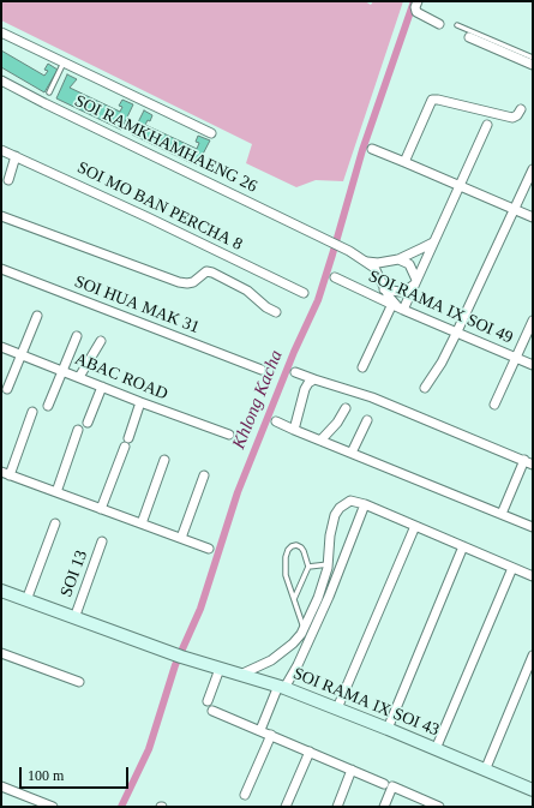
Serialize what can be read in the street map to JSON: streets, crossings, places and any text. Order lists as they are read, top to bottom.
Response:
{
  "streets": {
    "street": [
      "SOI RAMKHAMHAENG 26",
      "SOI MO BAN PERCHA 8",
      "SOI HUA MAK 31",
      "SOI RAMA IX SOI 49",
      "ABAC ROAD",
      "SOI 13",
      "SOI RAMA IX SOI 43"
    ]
  },
  "crossings": [
    ["SOI 13", "SOI RAMA IX SOI 43"]
  ],
  "water": ["Khlong Kacha"],
  "scale_bar": "100 m"
}
